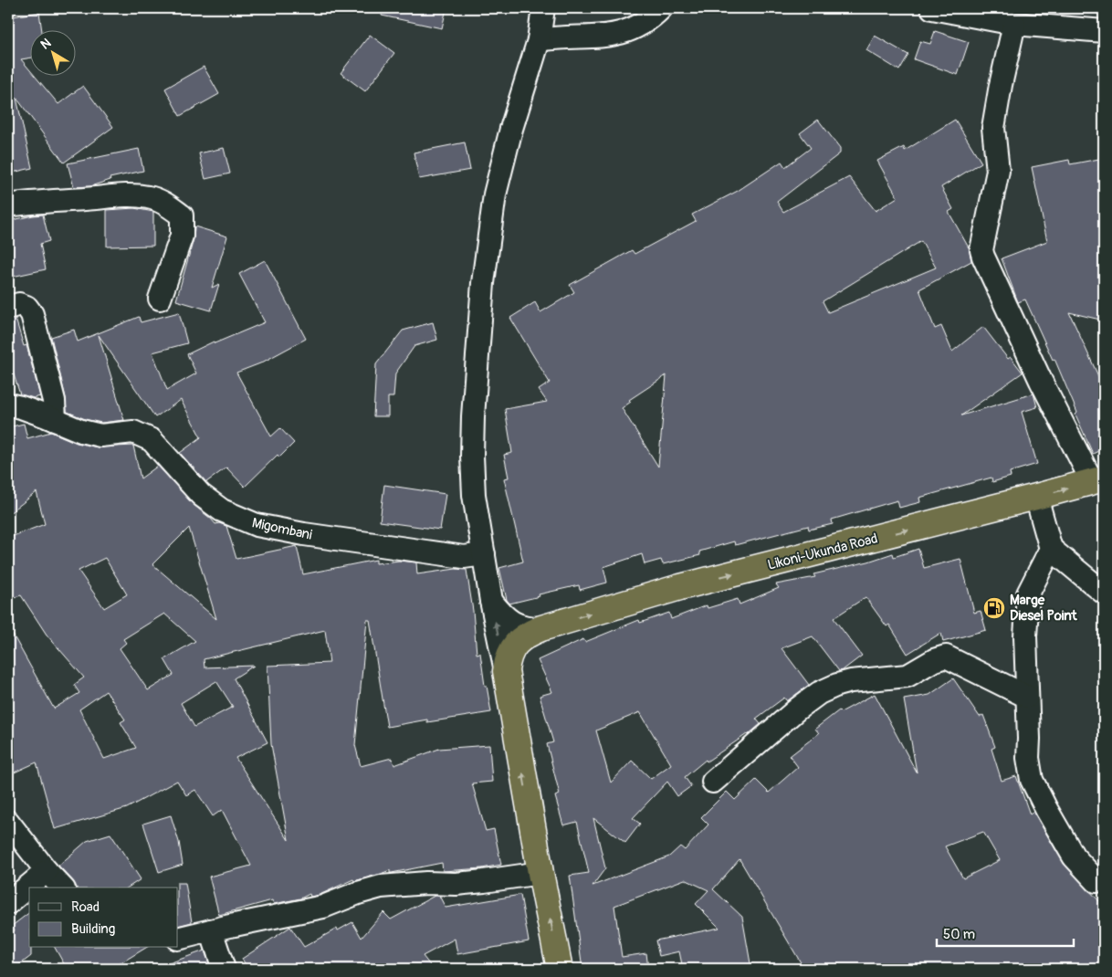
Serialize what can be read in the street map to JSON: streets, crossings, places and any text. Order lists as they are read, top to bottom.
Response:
{
  "streets": {
    "highway": ["Likoni-Ukunda Road"],
    "street": ["Migombani"]
  },
  "one_way": ["Likoni-Ukunda Road"],
  "places": {
    "fuel station": ["Marge Diesel Point"]
  },
  "legend": ["Road", "Building"],
  "scale_bar": "50 m",
  "north": "top left"
}
